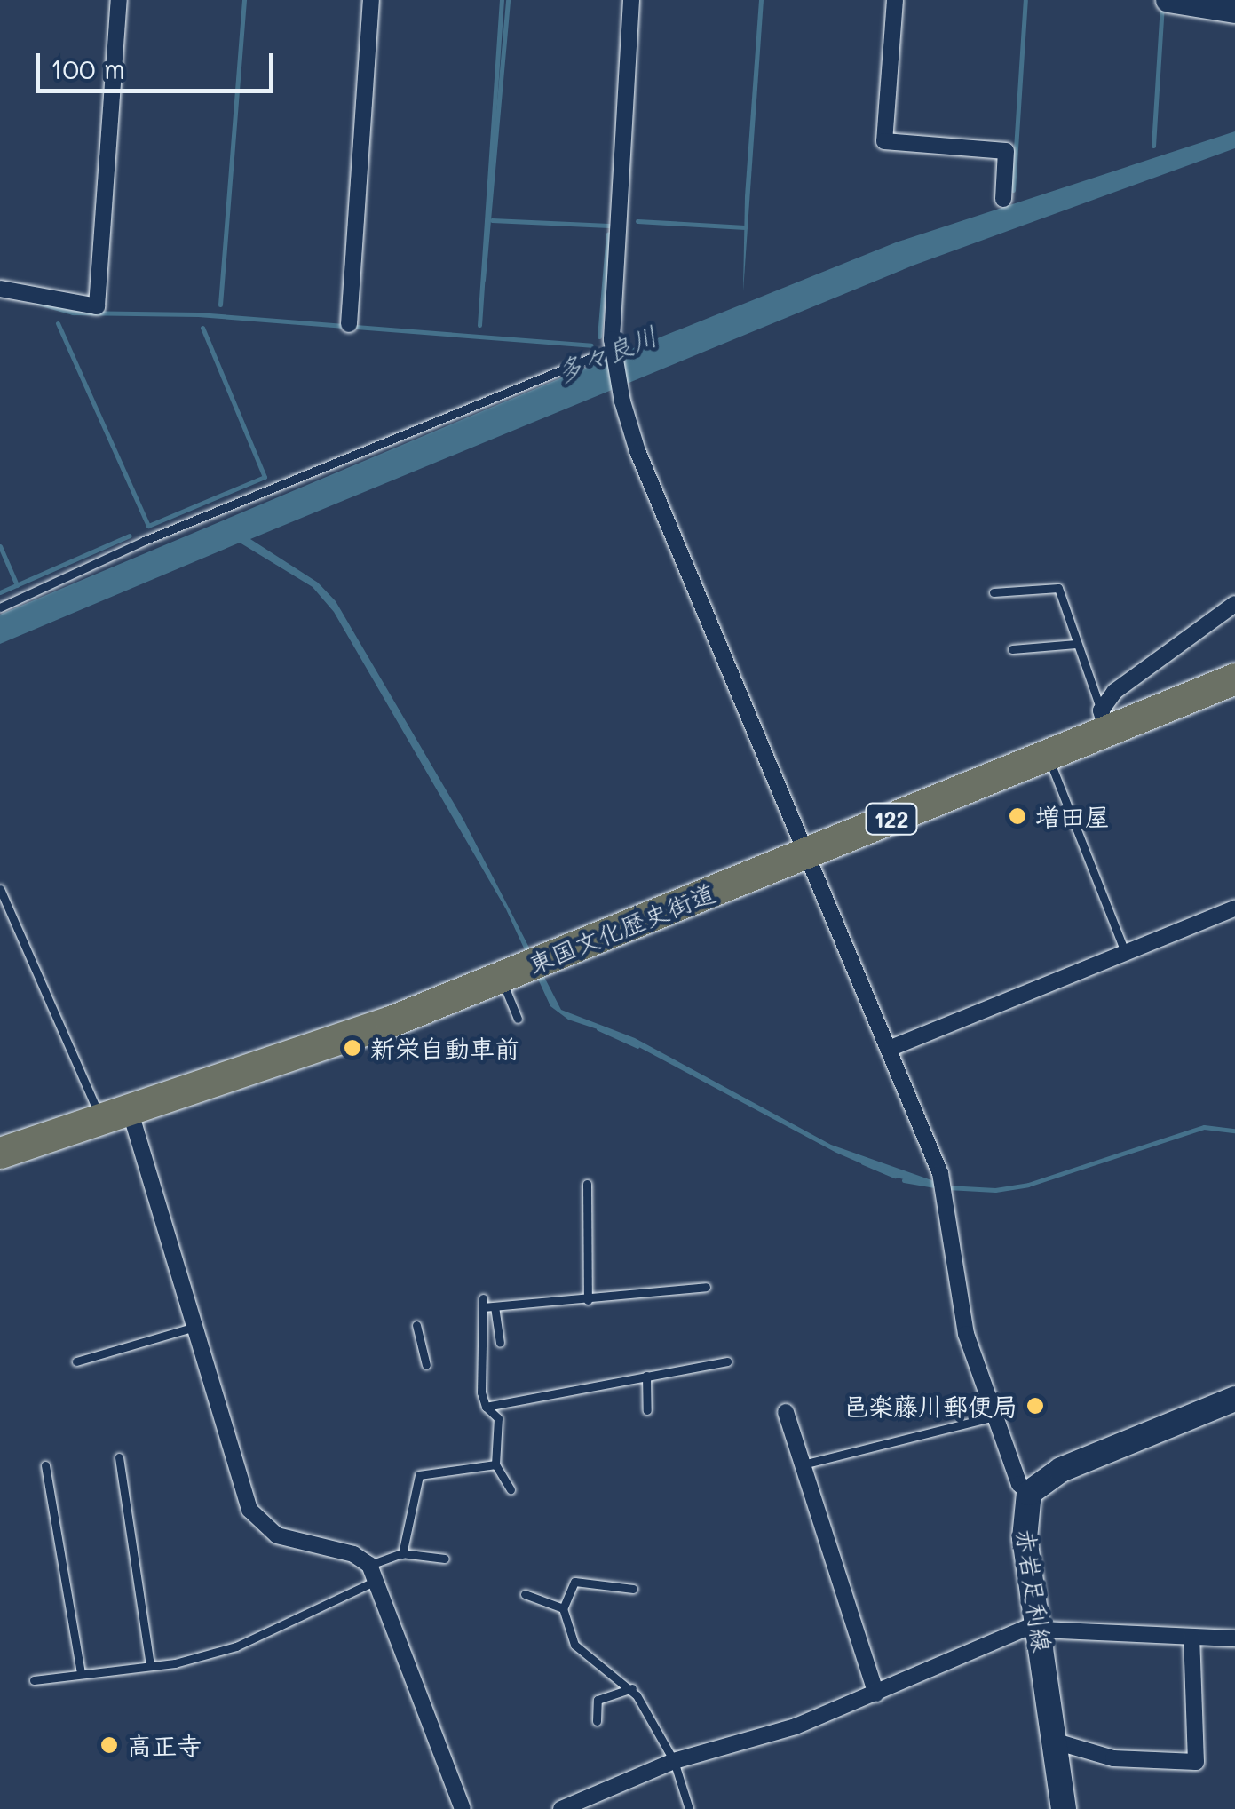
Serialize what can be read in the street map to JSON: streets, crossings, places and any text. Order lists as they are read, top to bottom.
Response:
{
  "streets": {
    "highway": ["122", "東国文化歴史街道"],
    "main road": ["赤岩足利線"]
  },
  "water": ["多々良川"],
  "places": [
    "増田屋",
    "新栄自動車前",
    "邑楽藤川郵便局",
    "高正寺"
  ],
  "scale_bar": "100 m"
}
